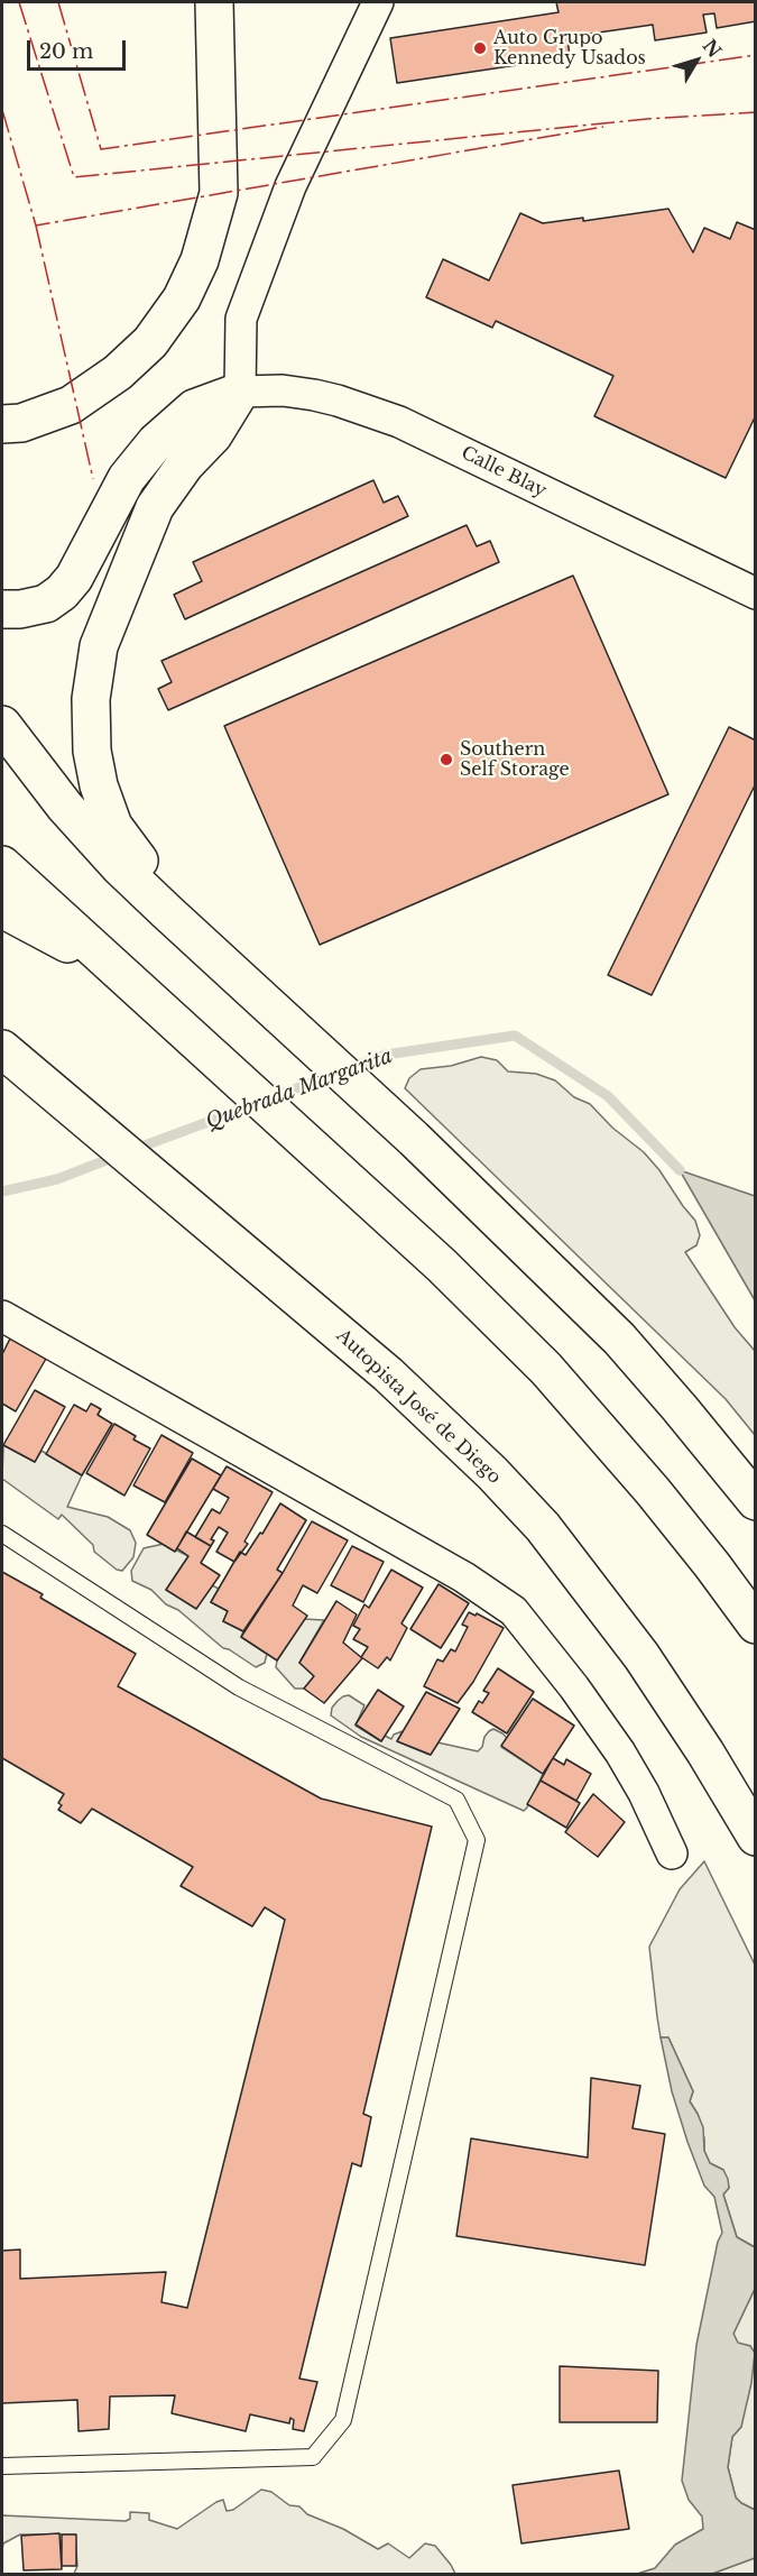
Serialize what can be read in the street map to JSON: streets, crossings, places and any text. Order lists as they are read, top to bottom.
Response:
{
  "streets": {
    "highway": ["Autopista José de Diego"],
    "street": ["Calle Blay"]
  },
  "water": ["Quebrada Margarita"],
  "places": ["Auto Grupo Kennedy Usados", "Southern Self Storage"],
  "scale_bar": "20 m",
  "north": "top right"
}
